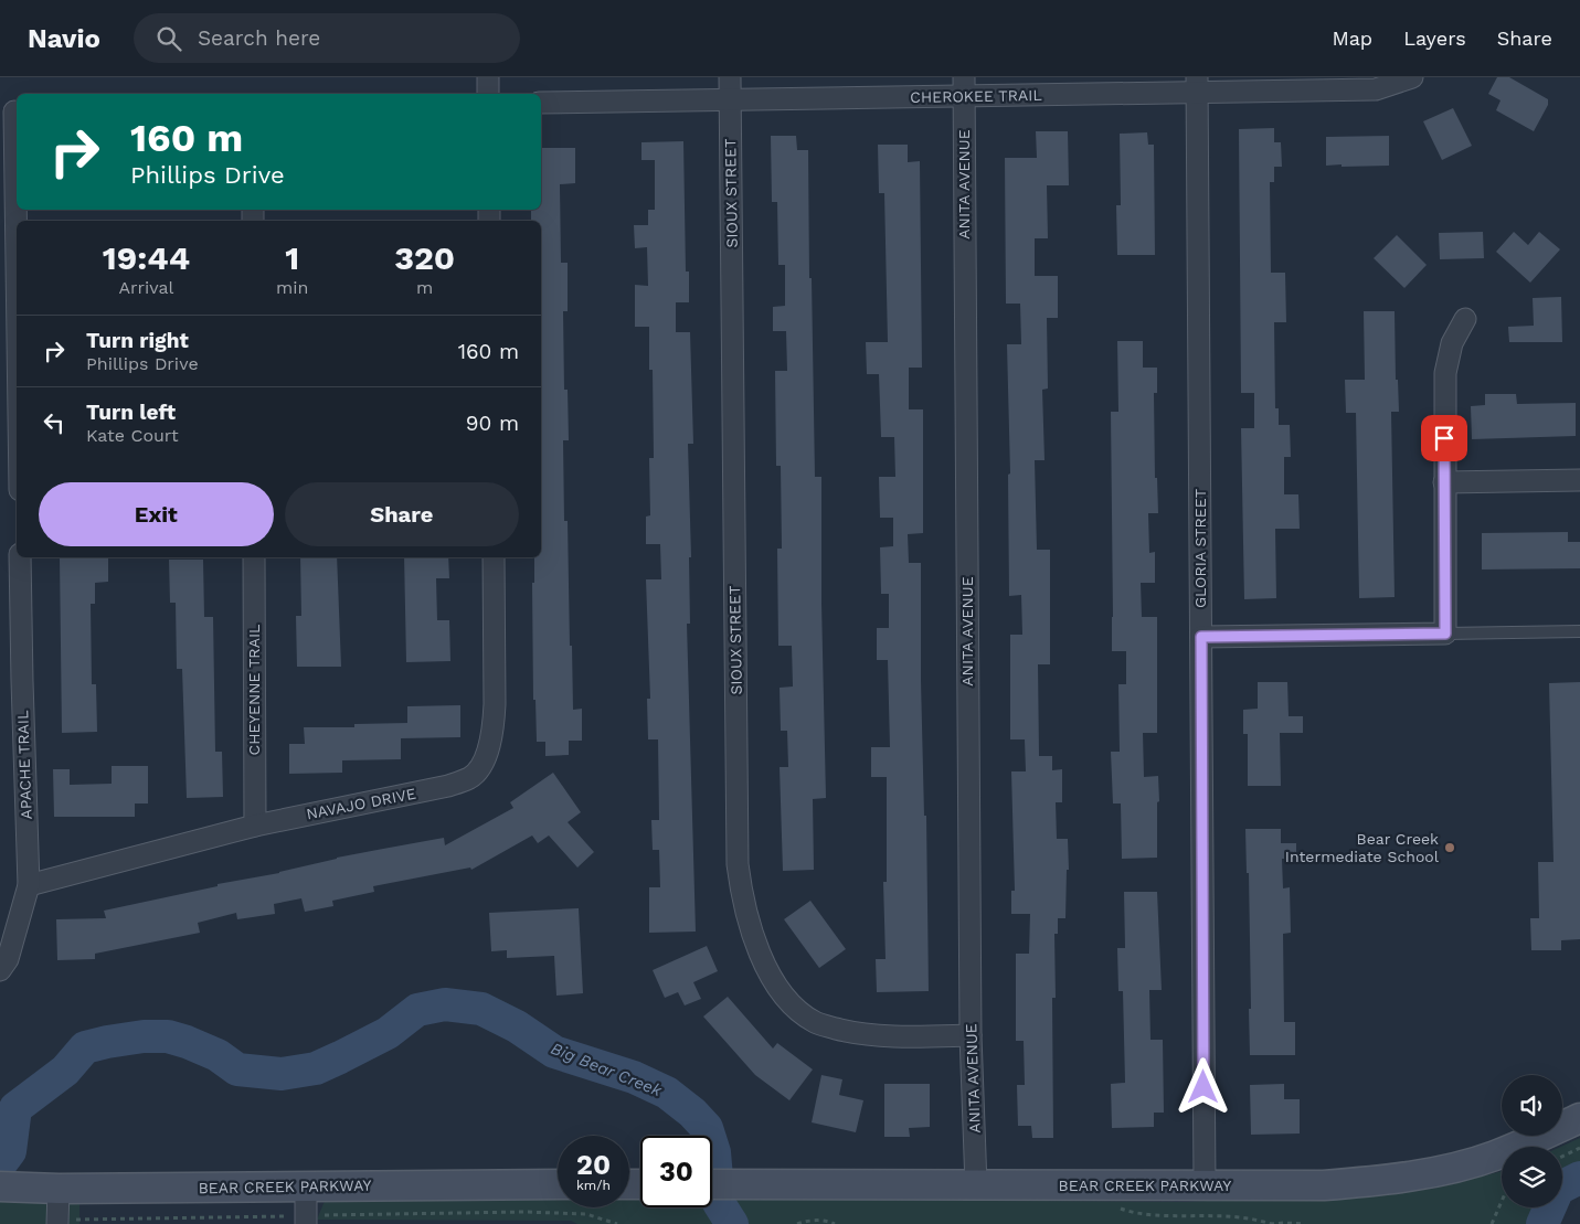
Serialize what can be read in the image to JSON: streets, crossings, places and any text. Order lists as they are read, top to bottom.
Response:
{
  "streets": {
    "main road": ["BEAR CREEK PARKWAY"],
    "street": [
      "CHEROKEE TRAIL",
      "ANITA AVENUE",
      "SIOUX STREET",
      "GLORIA STREET",
      "CHEYENNE TRAIL",
      "APACHE TRAIL",
      "NAVAJO DRIVE"
    ]
  },
  "crossings": [
    ["CHEROKEE TRAIL", "ANITA AVENUE"],
    ["CHEROKEE TRAIL", "SIOUX STREET"],
    ["CHEROKEE TRAIL", "GLORIA STREET"],
    ["ANITA AVENUE", "SIOUX STREET"],
    ["ANITA AVENUE", "BEAR CREEK PARKWAY"],
    ["GLORIA STREET", "BEAR CREEK PARKWAY"],
    ["CHEYENNE TRAIL", "NAVAJO DRIVE"],
    ["APACHE TRAIL", "NAVAJO DRIVE"]
  ],
  "water": ["Big Bear Creek"],
  "places": ["Bear Creek Intermediate School"],
  "page": {
    "header": "Navio",
    "search": "Search here",
    "nav": ["Map", "Layers", "Share"],
    "turn": ["160 m", "Phillips Drive"],
    "eta": [
      "19:44",
      "Arrival",
      "1",
      "min",
      "320",
      "m"
    ],
    "list": [
      {
        "name": "Turn right",
        "note": "Phillips Drive",
        "value": "160 m"
      },
      {
        "name": "Turn left",
        "note": "Kate Court",
        "value": "90 m"
      }
    ],
    "buttons": ["Exit", "Share"],
    "speed": "20 km/h",
    "limit": "30"
  }
}
